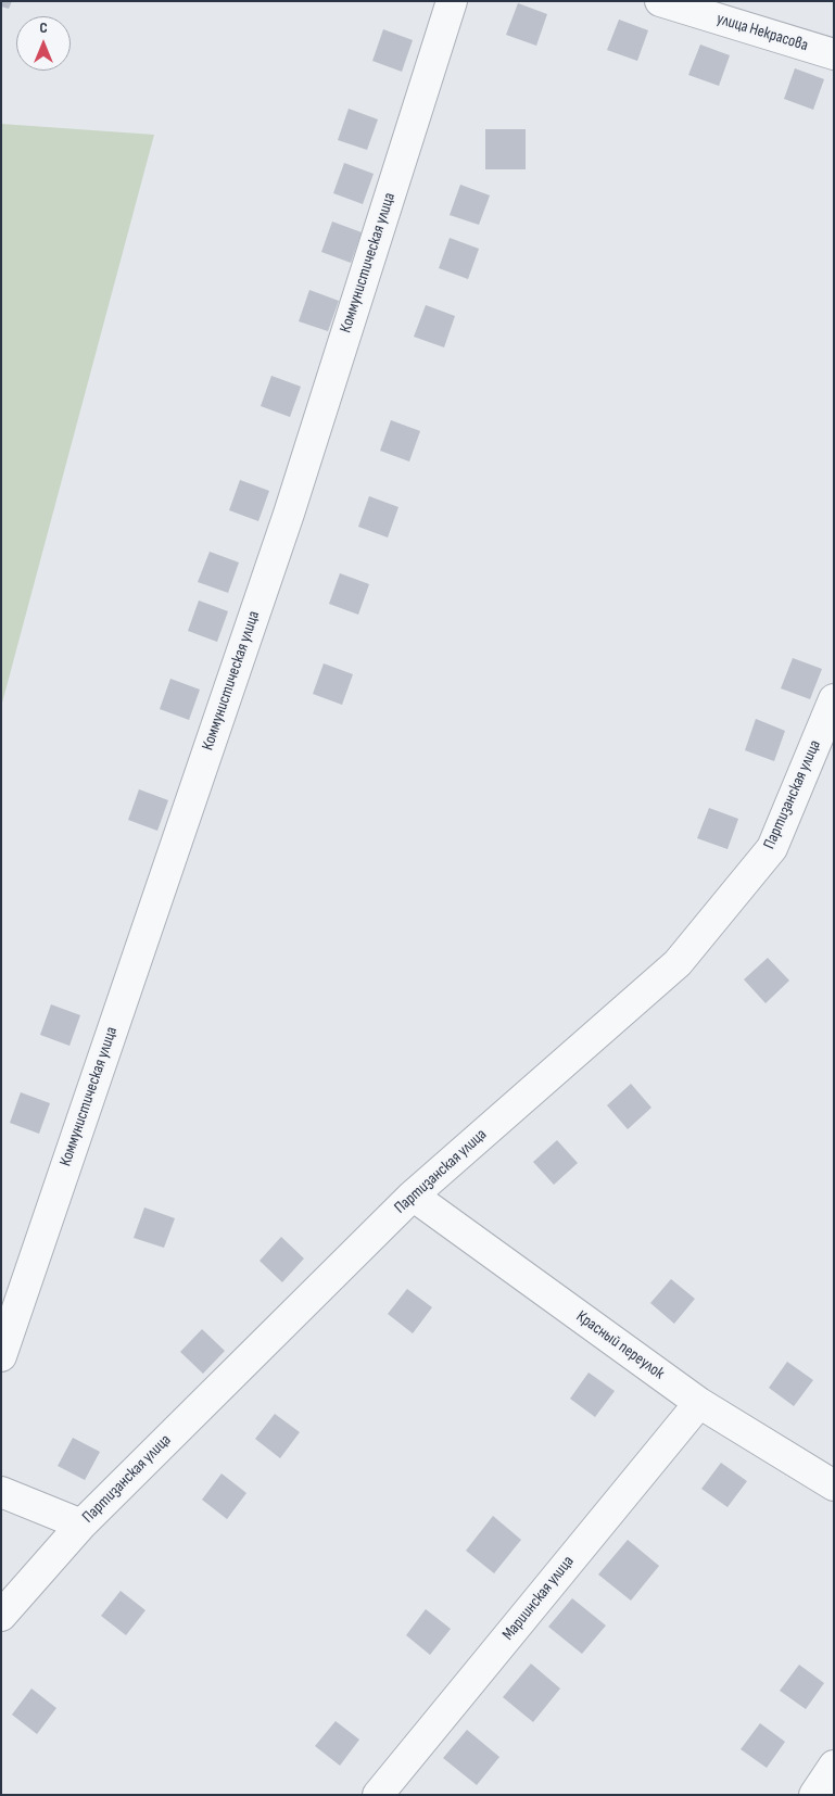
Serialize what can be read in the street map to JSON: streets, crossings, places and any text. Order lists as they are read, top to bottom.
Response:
{
  "streets": {
    "street": [
      "улица Некрасова",
      "Коммунистическая улица",
      "Партизанская улица",
      "Красный переулок",
      "Мариинская улица"
    ]
  },
  "crossings": [
    ["Партизанская улица", "Красный переулок"],
    ["Красный переулок", "Мариинская улица"]
  ],
  "north": "top"
}
